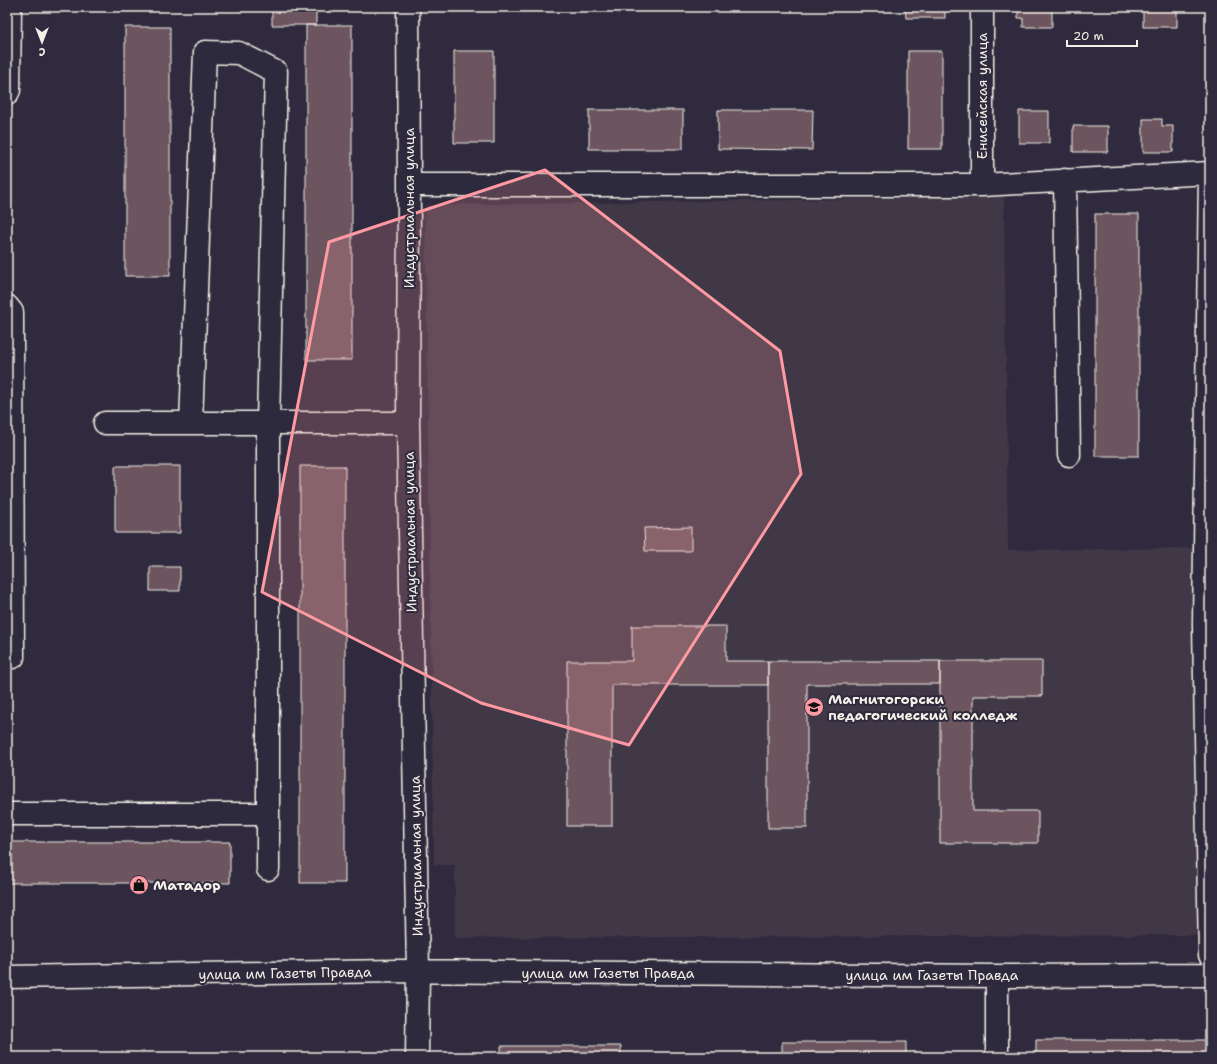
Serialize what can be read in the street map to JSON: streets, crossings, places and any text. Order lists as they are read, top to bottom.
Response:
{
  "streets": {
    "street": ["Енисейская улица", "Индустриальная улица", "улица им Газеты Правда"]
  },
  "crossings": [
    ["Индустриальная улица", "улица им Газеты Правда"]
  ],
  "places": {
    "school or university": ["Магнитогорски педагогический колледж"],
    "shop": ["Матадор"]
  },
  "scale_bar": "20 m",
  "north": "bottom"
}
